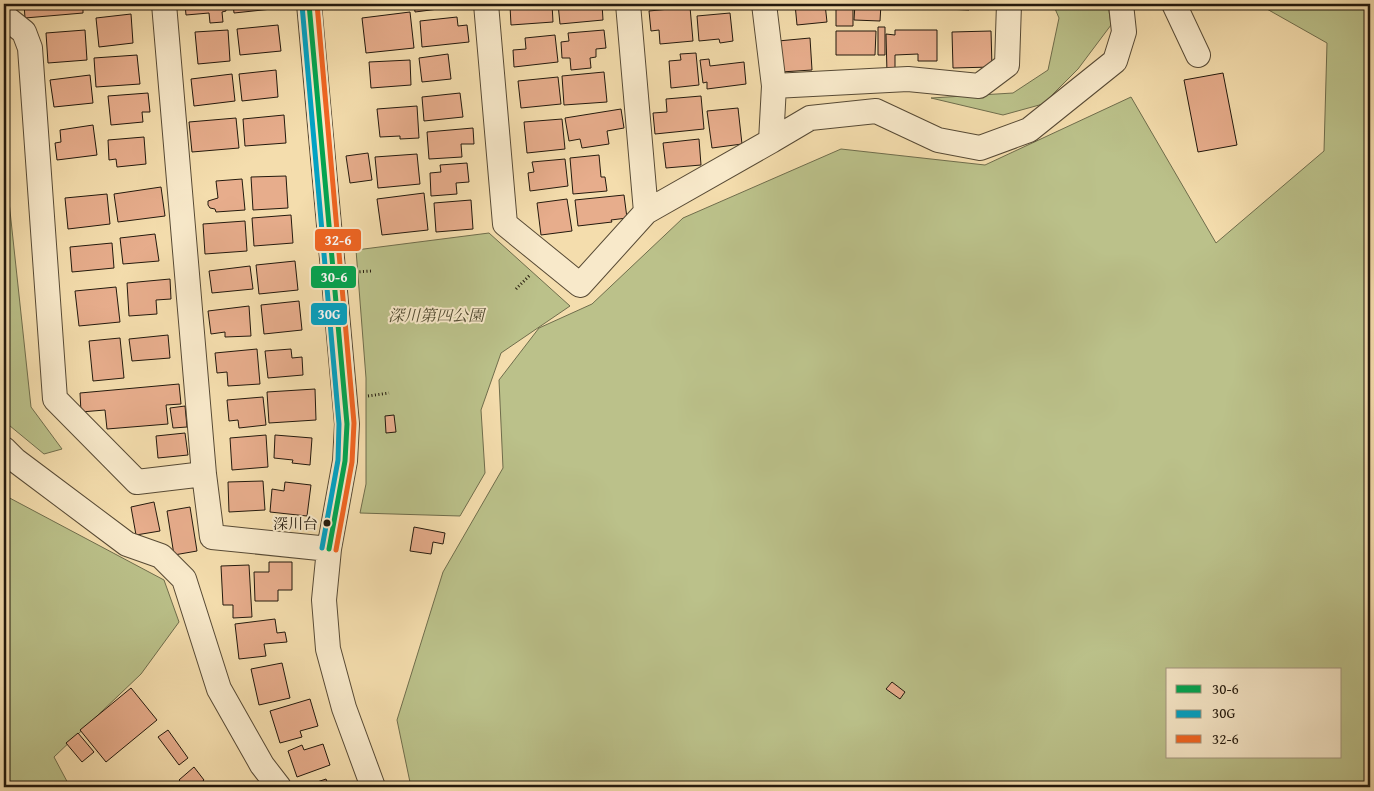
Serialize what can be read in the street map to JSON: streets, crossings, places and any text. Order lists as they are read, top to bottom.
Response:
{
  "parks": ["深川第四公園"],
  "places": ["深川台"],
  "lines": ["transit line 30-6", "transit line 32-6", "transit line 30G"],
  "legend": ["30-6", "30G", "32-6"]
}
